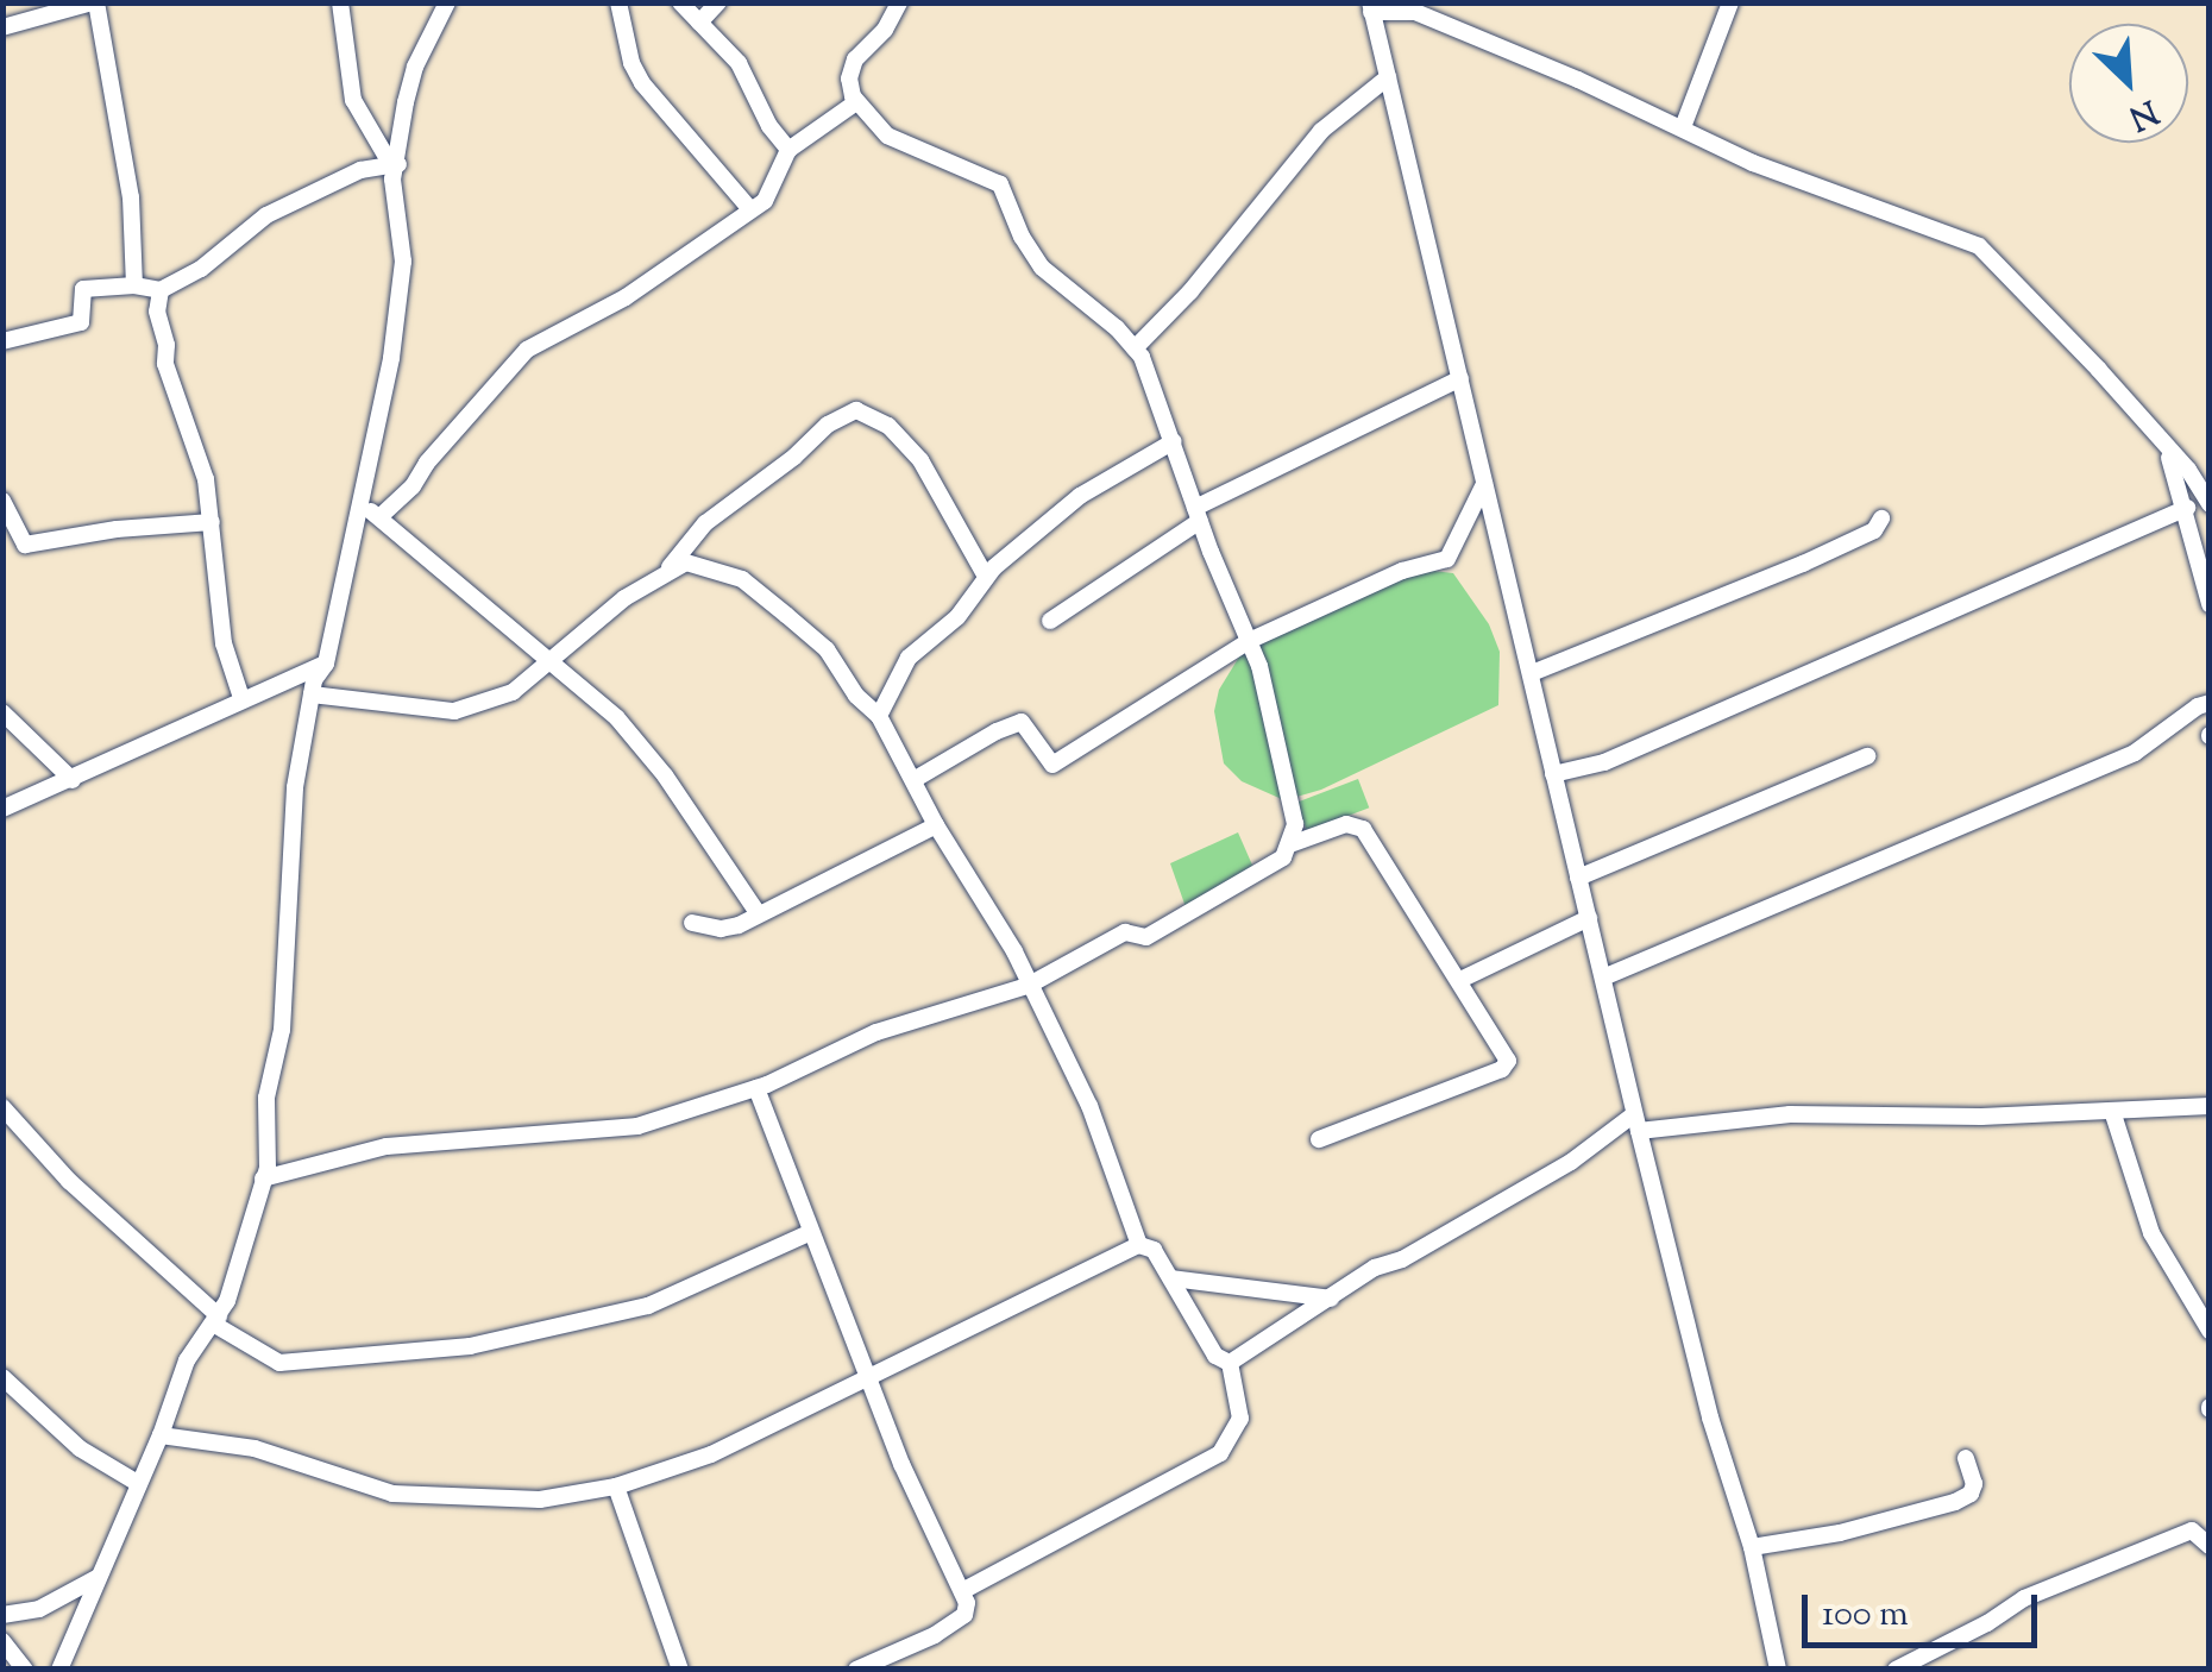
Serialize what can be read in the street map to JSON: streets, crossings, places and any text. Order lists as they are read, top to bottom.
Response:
{
  "scale_bar": "100 m",
  "north": "bottom right"
}
